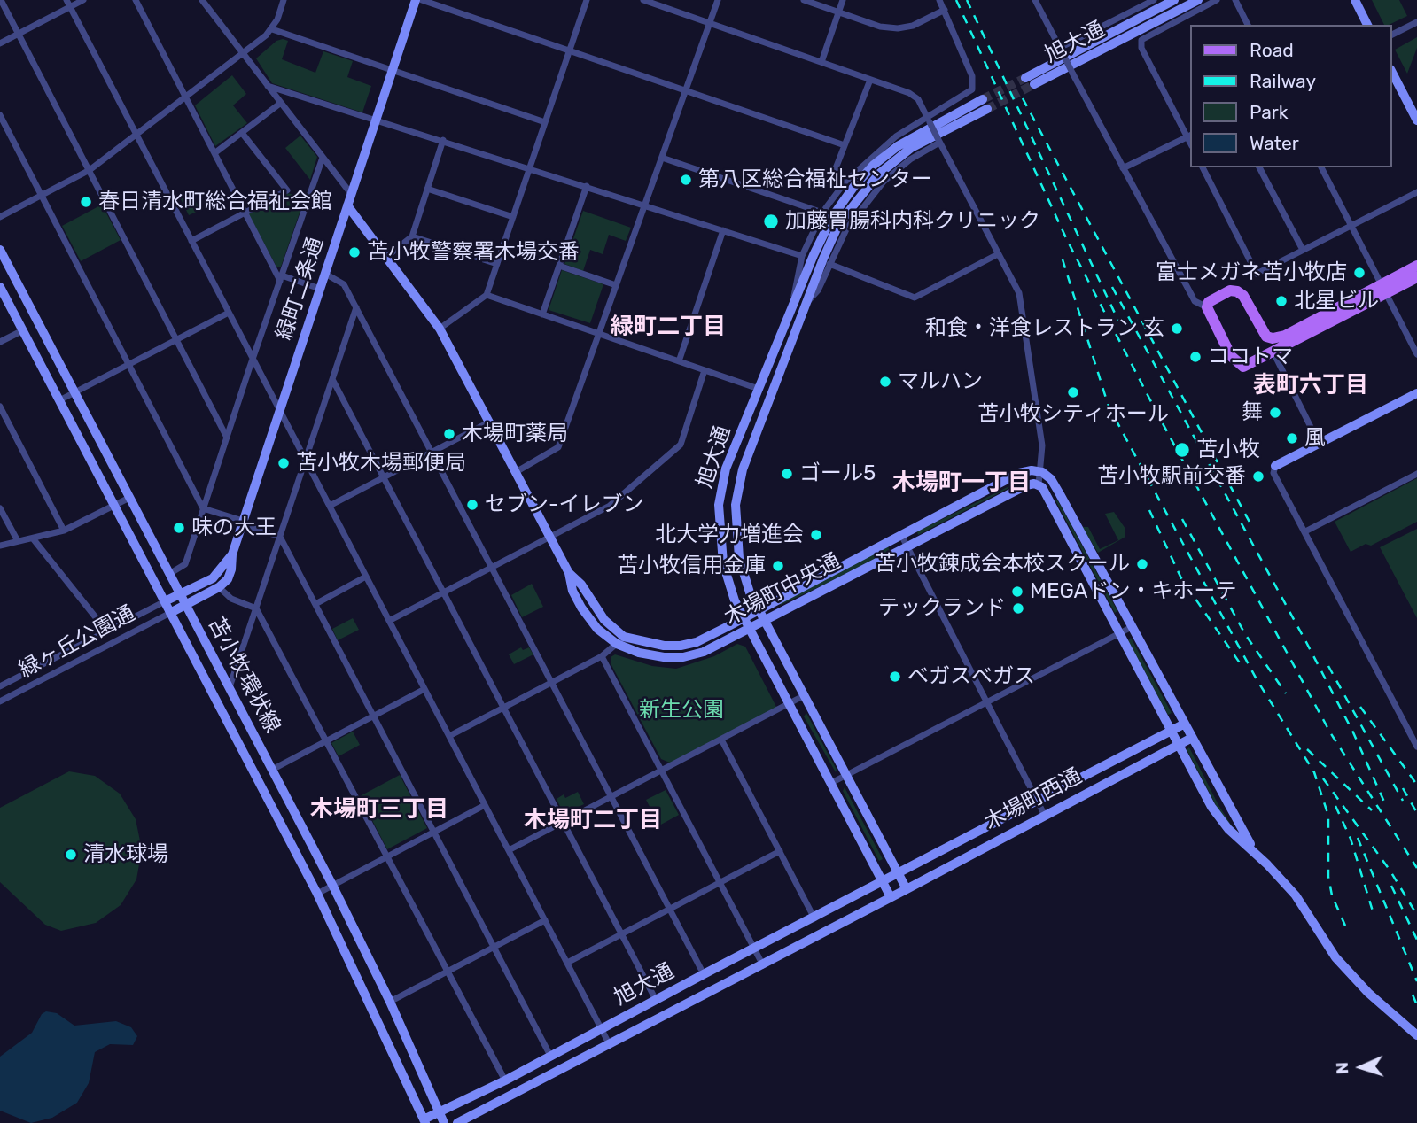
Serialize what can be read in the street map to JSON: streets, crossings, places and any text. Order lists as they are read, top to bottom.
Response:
{
  "streets": {
    "street": [
      "旭大通",
      "緑町二条通",
      "木場町中央通",
      "緑ヶ丘公園通",
      "苫小牧環状線",
      "木場町西通"
    ]
  },
  "crossings": [
    ["旭大通", "木場町中央通"],
    ["旭大通", "苫小牧環状線"],
    ["旭大通", "木場町西通"],
    ["緑町二条通", "木場町中央通"],
    ["緑町二条通", "緑ヶ丘公園通"],
    ["緑町二条通", "苫小牧環状線"],
    ["緑ヶ丘公園通", "苫小牧環状線"]
  ],
  "districts": [
    "緑町二丁目",
    "表町六丁目",
    "木場町一丁目",
    "木場町三丁目",
    "木場町二丁目"
  ],
  "parks": ["新生公園"],
  "places": [
    "第八区総合福祉センター",
    "春日清水町総合福祉会館",
    "加藤胃腸科内科クリニック",
    "苫小牧警察署木場交番",
    "富士メガネ苫小牧店",
    "北星ビル",
    "和食・洋食レストラン 玄",
    "ココトマ",
    "マルハン",
    "苫小牧シティホール",
    "舞",
    "木場町薬局",
    "風",
    "苫小牧",
    "苫小牧木場郵便局",
    "ゴール5",
    "苫小牧駅前交番",
    "セブン-イレブン",
    "味の大王",
    "北大学力増進会",
    "苫小牧錬成会本校スクール",
    "苫小牧信用金庫",
    "MEGAドン・キホーテ",
    "テックランド",
    "ベガスベガス",
    "清水球場"
  ],
  "legend": [
    "Road",
    "Railway",
    "Park",
    "Water"
  ],
  "north": "left"
}
